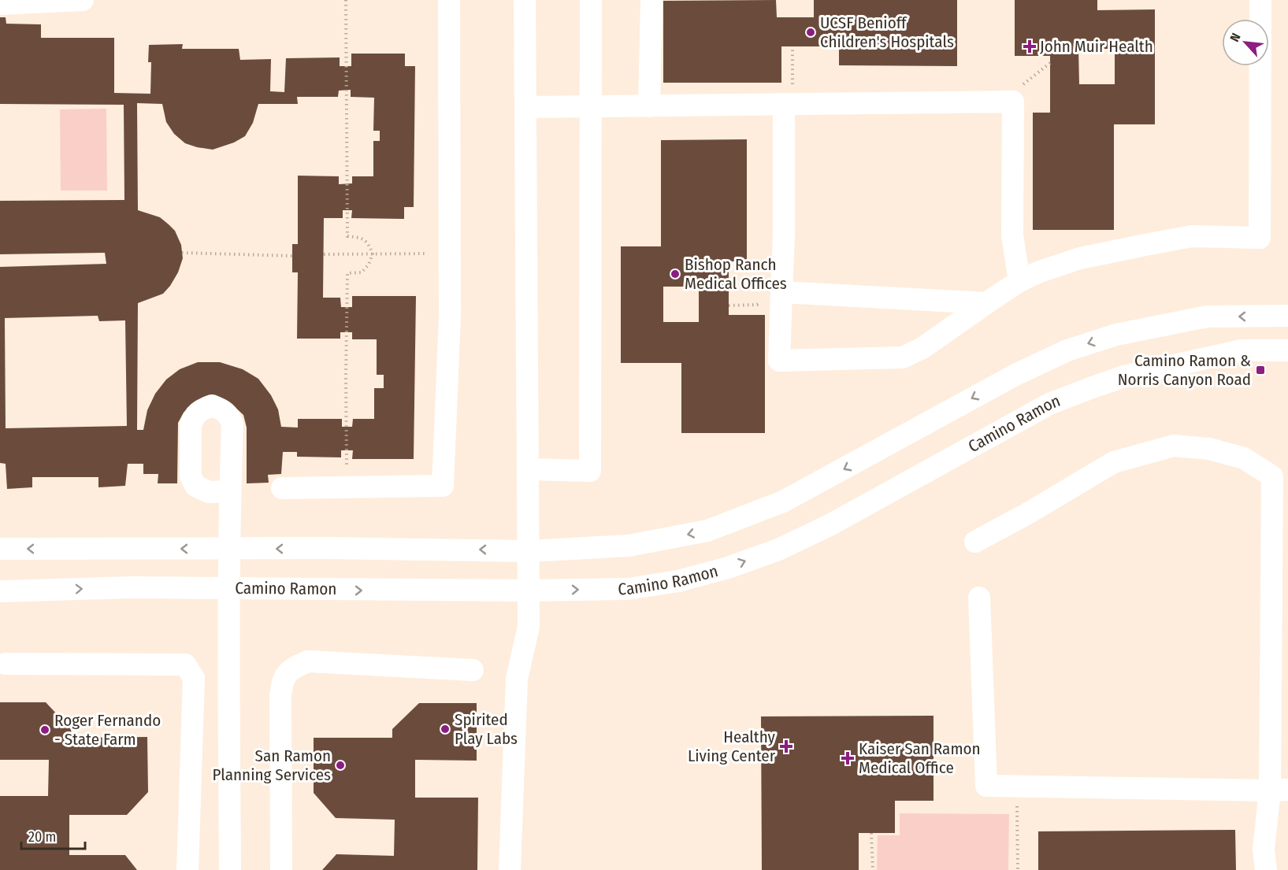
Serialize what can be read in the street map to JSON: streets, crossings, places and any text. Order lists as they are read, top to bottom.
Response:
{
  "streets": {
    "street": ["Camino Ramon"]
  },
  "places": {
    "other": [
      "UCSF Benioff Children's Hospitals",
      "Bishop Ranch Medical Offices",
      "Spirited Play Labs",
      "Roger Fernando - State Farm",
      "San Ramon Planning Services"
    ],
    "health": ["John Muir Health", "Healthy Living Center", "Kaiser San Ramon Medical Office"],
    "transit": ["Camino Ramon & Norris Canyon Road"]
  },
  "scale_bar": "20 m",
  "north": "top left"
}
